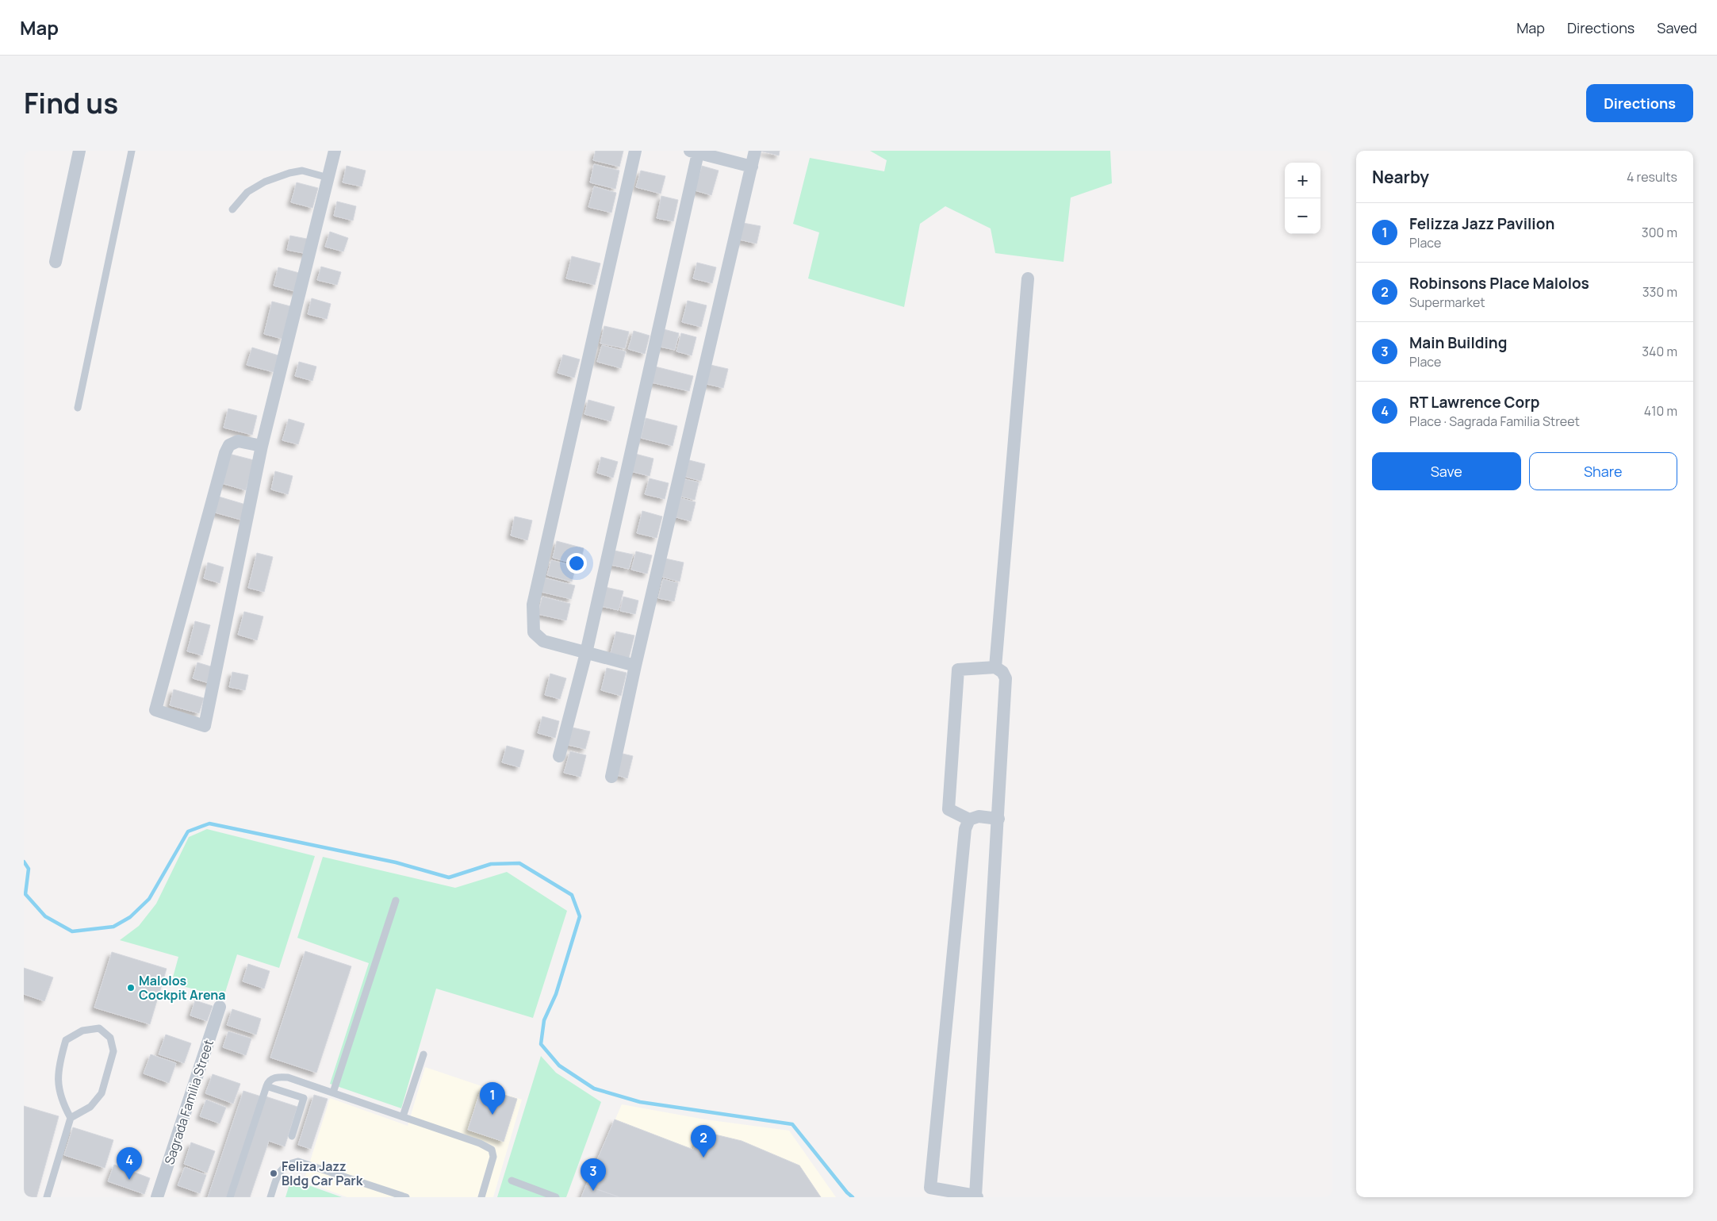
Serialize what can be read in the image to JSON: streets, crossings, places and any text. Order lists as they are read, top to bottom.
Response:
{
  "streets": {
    "street": ["Sagrada Familia Street"]
  },
  "places": ["Malolos Cockpit Arena", "Feliza Jazz Bldg Car Park"],
  "page": {
    "header": "Map",
    "nav": ["Map", "Directions", "Saved"],
    "title": "Find us",
    "buttons": [
      "Directions",
      ["Save", "Share"]
    ],
    "heading": ["Nearby", "4 results"],
    "map_buttons": ["+", "−"],
    "list": [
      {
        "mark": "1",
        "name": "Felizza Jazz Pavilion",
        "note": "Place",
        "value": "300 m"
      },
      {
        "mark": "2",
        "name": "Robinsons Place Malolos",
        "note": "Supermarket",
        "value": "330 m"
      },
      {
        "mark": "3",
        "name": "Main Building",
        "note": "Place",
        "value": "340 m"
      },
      {
        "mark": "4",
        "name": "RT Lawrence Corp",
        "note": "Place · Sagrada Familia Street",
        "value": "410 m"
      }
    ],
    "pins": [
      "1",
      "2",
      "4",
      "3"
    ]
  }
}
